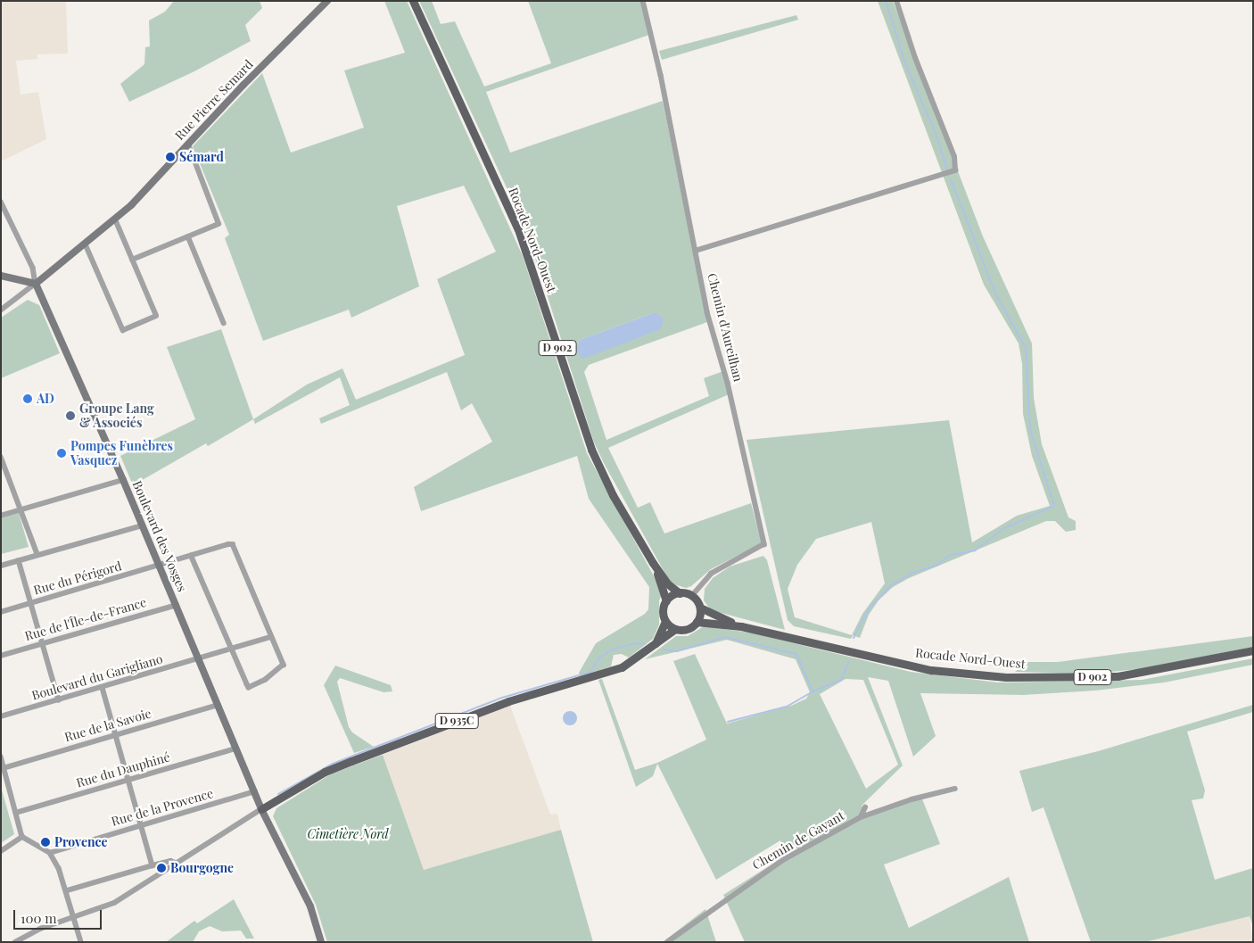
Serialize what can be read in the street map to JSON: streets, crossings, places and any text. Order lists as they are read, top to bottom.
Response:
{
  "streets": {
    "main road": [
      "Rue Pierre Semard",
      "Rocade Nord-Ouest",
      "D 902",
      "Boulevard des Vosges",
      "D 935C"
    ],
    "street": [
      "Chemin d'Aureilhan",
      "Rue du Périgord",
      "Rue de l'Île-de-France",
      "Boulevard du Garigliano",
      "Rue de la Savoie",
      "Rue du Dauphiné",
      "Rue de la Provence",
      "Chemin de Gayant"
    ]
  },
  "crossings": [
    ["Rue Pierre Semard", "Boulevard des Vosges"],
    ["Rocade Nord-Ouest", "Chemin d'Aureilhan"],
    ["Rocade Nord-Ouest", "D 935C"],
    ["Chemin d'Aureilhan", "D 935C"],
    ["Boulevard des Vosges", "Rue du Périgord"],
    ["Boulevard des Vosges", "Rue de l'Île-de-France"],
    ["Boulevard des Vosges", "Boulevard du Garigliano"],
    ["Boulevard des Vosges", "D 935C"],
    ["Boulevard des Vosges", "Rue de la Savoie"],
    ["Boulevard des Vosges", "Rue du Dauphiné"],
    ["Boulevard des Vosges", "Rue de la Provence"],
    ["Rue du Périgord", "Boulevard du Garigliano"]
  ],
  "parks": ["Cimetière Nord"],
  "places": [
    "Sémard",
    "AD",
    "Groupe Lang & Associés",
    "Pompes Funèbres Vasquez",
    "Provence",
    "Bourgogne"
  ],
  "scale_bar": "100 m"
}
